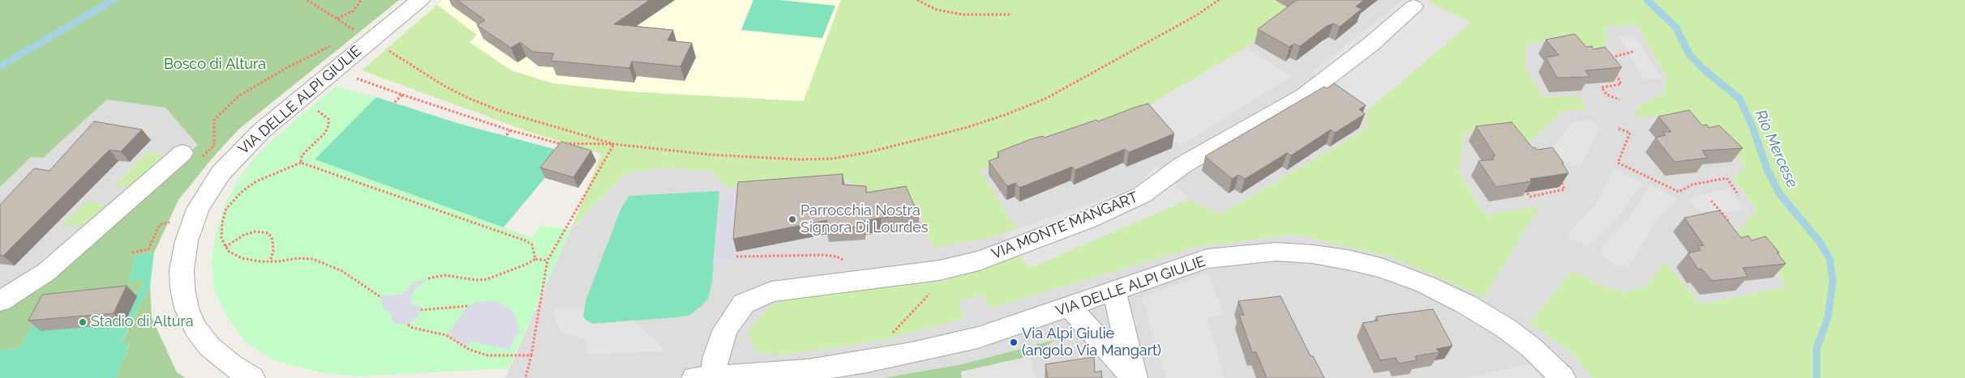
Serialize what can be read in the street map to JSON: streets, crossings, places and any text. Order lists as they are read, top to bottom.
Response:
{
  "streets": {
    "street": ["VIA DELLE ALPI GIULIE", "VIA MONTE MANGART"]
  },
  "crossings": [
    ["VIA DELLE ALPI GIULIE", "VIA MONTE MANGART"]
  ],
  "water": ["Rio Mercese"],
  "parks": ["Bosco di Altura"],
  "places": ["Parrocchia Nostra Signora Di Lourdes", "Stadio di Altura", "Via Alpi Giulie (angolo Via Mangart)"]
}
